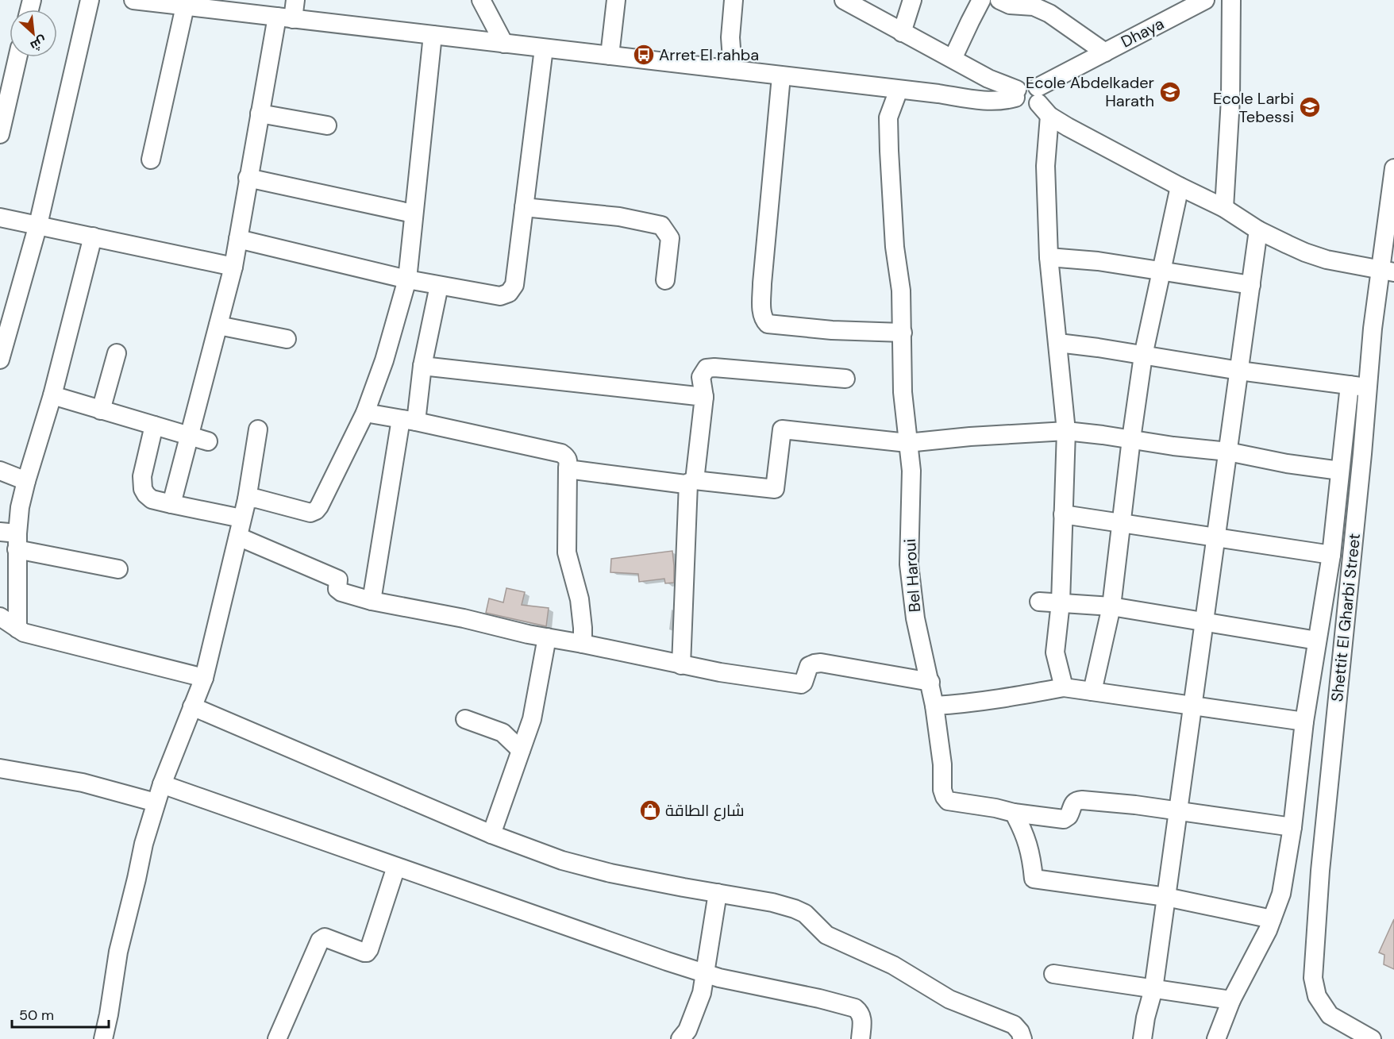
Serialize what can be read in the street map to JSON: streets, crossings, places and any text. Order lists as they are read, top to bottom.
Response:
{
  "streets": {
    "street": ["Dhaya", "Bel Haroui", "Shettit El Gharbi Street"]
  },
  "places": {
    "bus stop": ["Arret El rahba"],
    "school or university": ["Ecole Abdelkader Harath", "Ecole Larbi Tebessi"],
    "shop": ["شارع الطاقة"]
  },
  "scale_bar": "50 m",
  "north": "bottom right"
}
